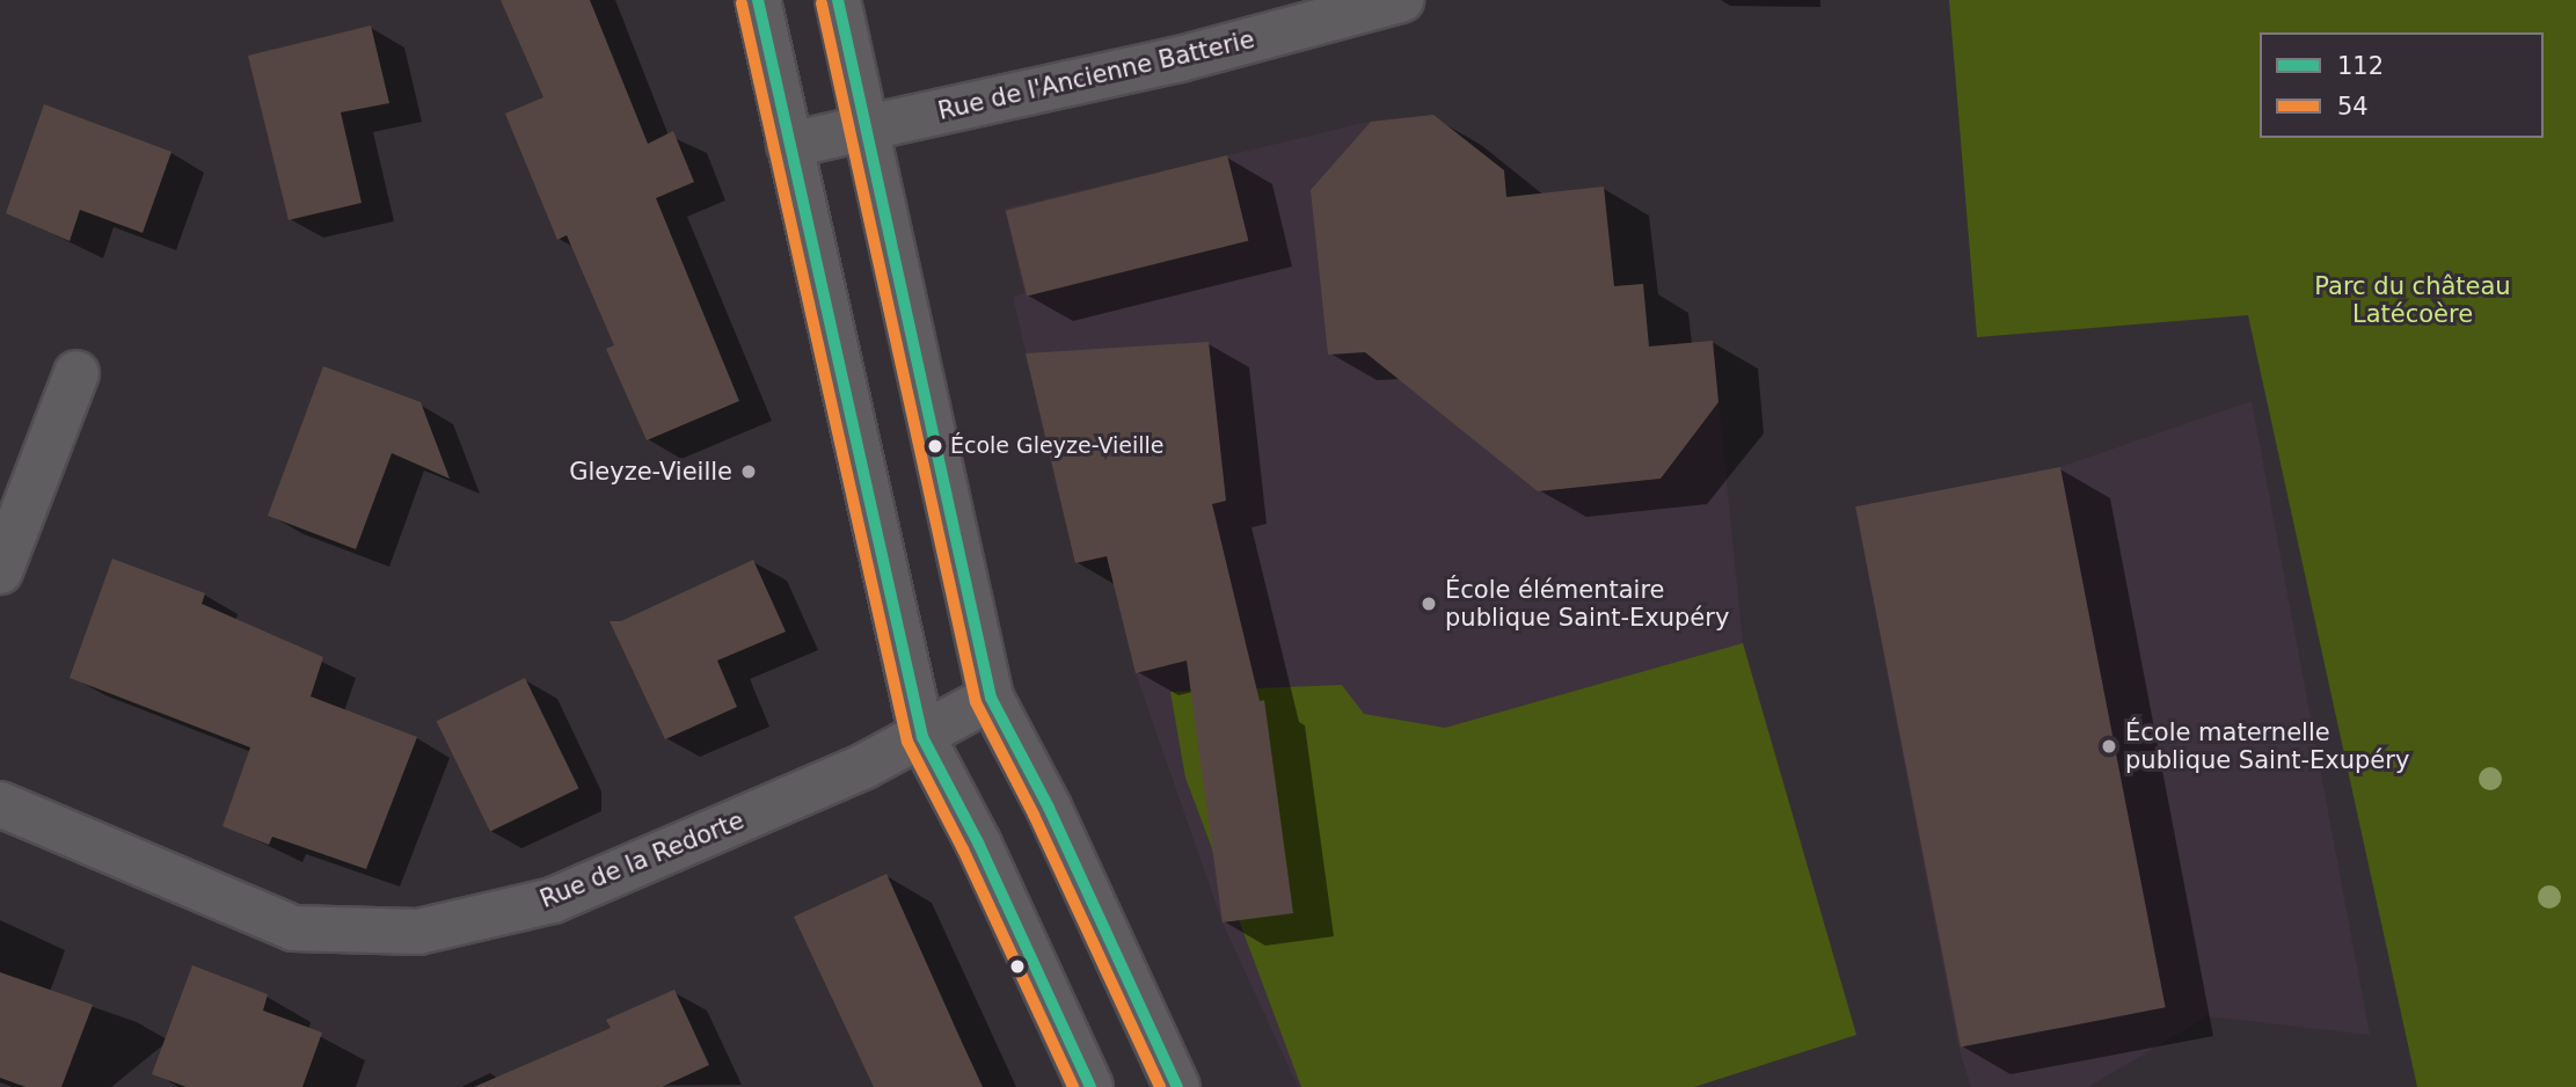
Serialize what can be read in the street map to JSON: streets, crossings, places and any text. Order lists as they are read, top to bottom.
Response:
{
  "streets": {
    "street": ["Rue de l'Ancienne Batterie", "Rue de la Redorte"]
  },
  "parks": ["Parc du château Latécoère"],
  "places": [
    "École Gleyze-Vieille",
    "Gleyze-Vieille",
    "École élémentaire publique Saint-Exupéry",
    "École maternelle publique Saint-Exupéry"
  ],
  "lines": ["transit line 112", "transit line 54"],
  "legend": ["112", "54"]
}
